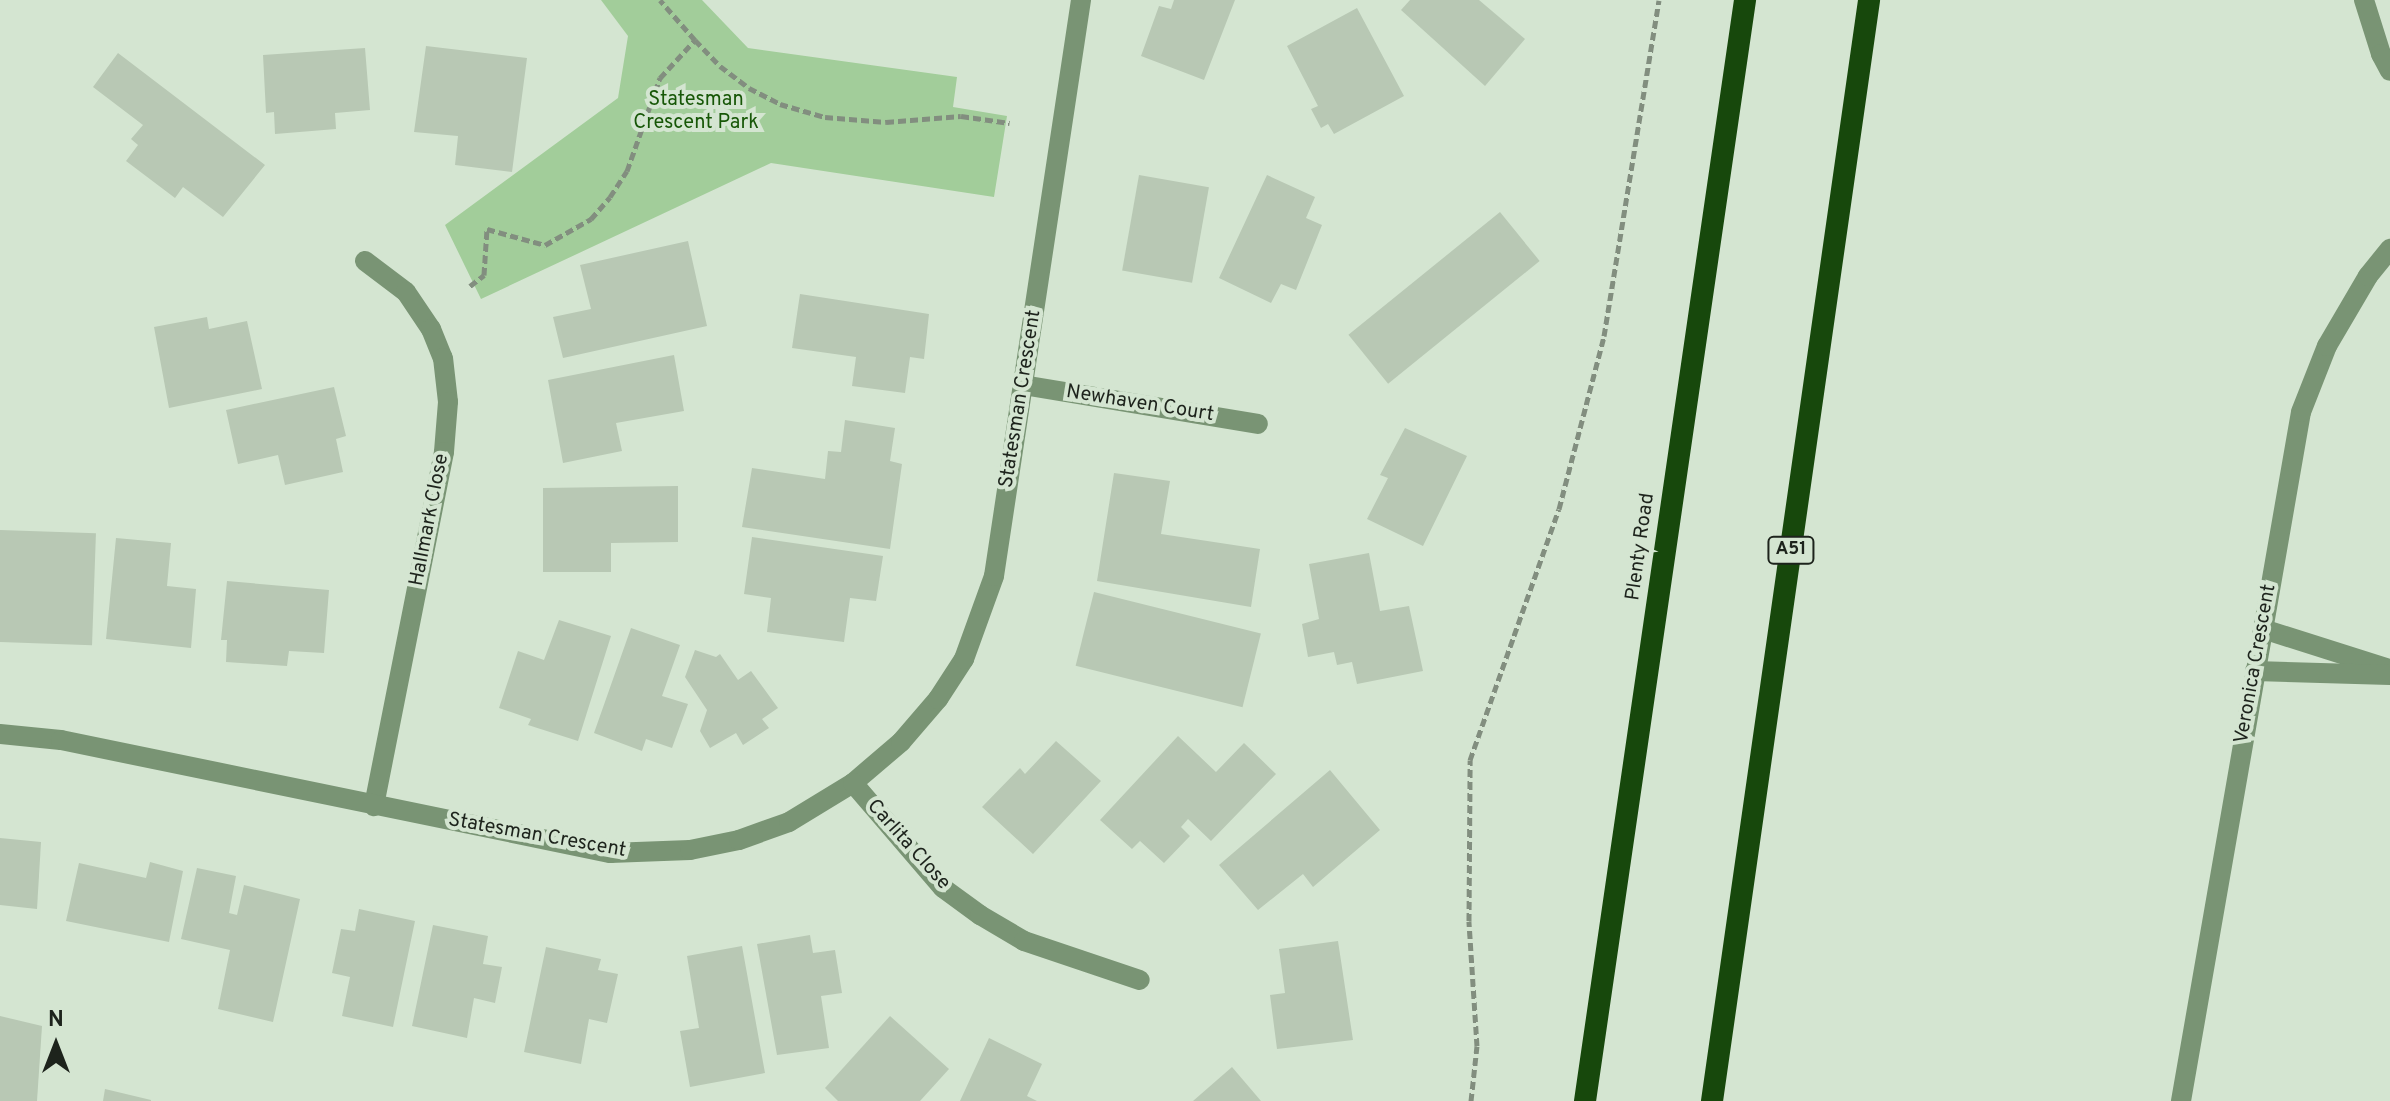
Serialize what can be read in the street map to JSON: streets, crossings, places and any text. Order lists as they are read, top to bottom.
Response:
{
  "streets": {
    "highway": ["Plenty Road", "A51"],
    "street": [
      "Statesman Crescent",
      "Newhaven Court",
      "Hallmark Close",
      "Veronica Crescent",
      "Carlita Close"
    ]
  },
  "crossings": [
    ["Statesman Crescent", "Newhaven Court"],
    ["Statesman Crescent", "Hallmark Close"],
    ["Statesman Crescent", "Carlita Close"]
  ],
  "parks": ["Statesman Crescent Park"],
  "north": "top"
}
